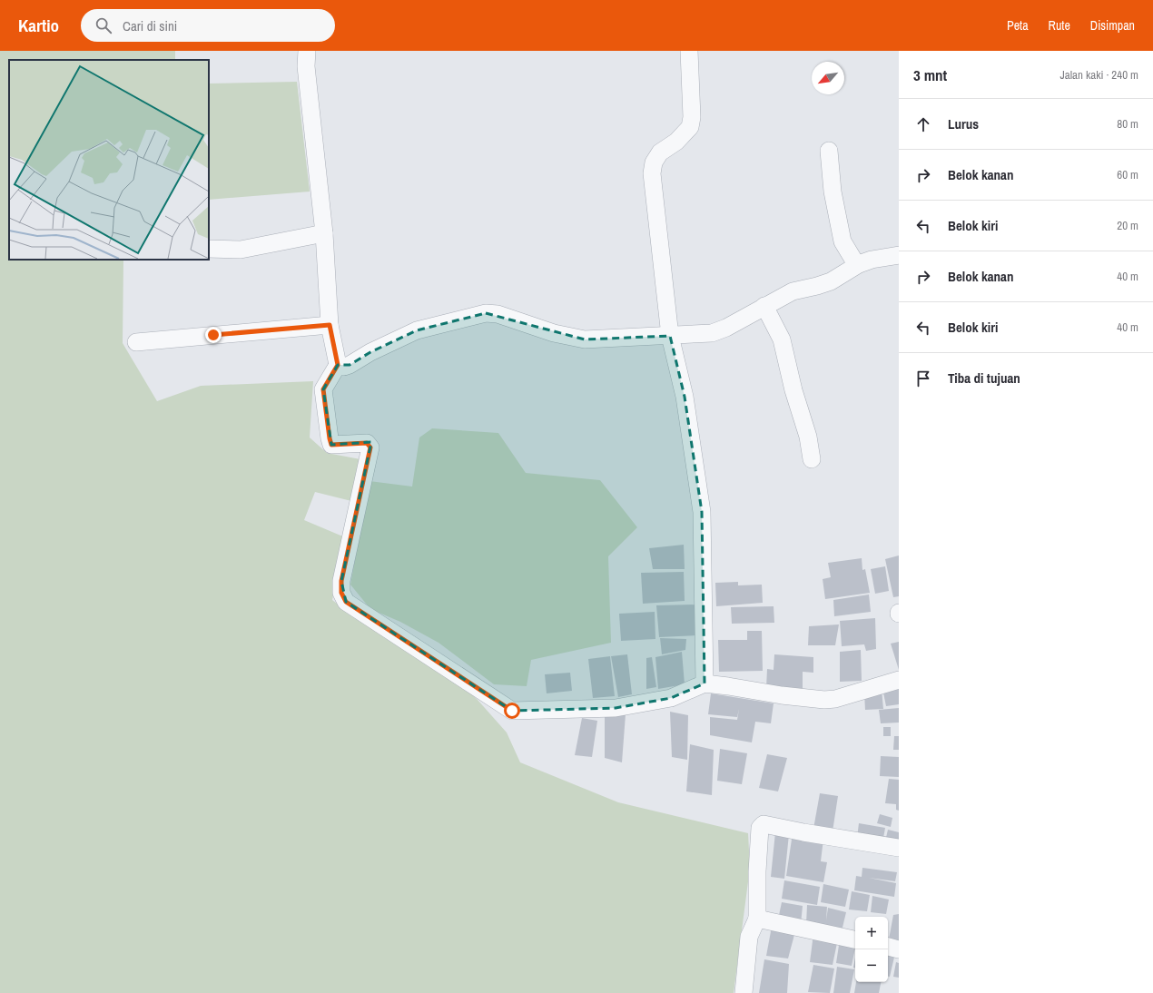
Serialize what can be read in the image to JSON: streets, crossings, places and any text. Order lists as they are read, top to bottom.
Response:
{
  "north": "bottom left",
  "page": {
    "header": "Kartio",
    "search": "Cari di sini",
    "nav": ["Peta", "Rute", "Disimpan"],
    "heading": ["3 mnt", "Jalan kaki · 240 m"],
    "list": [
      ["Lurus", "80 m"],
      ["Belok kanan", "60 m"],
      ["Belok kiri", "20 m"],
      ["Belok kanan", "40 m"],
      ["Belok kiri", "40 m"],
      "Tiba di tujuan"
    ],
    "map_buttons": ["+", "−"]
  }
}
